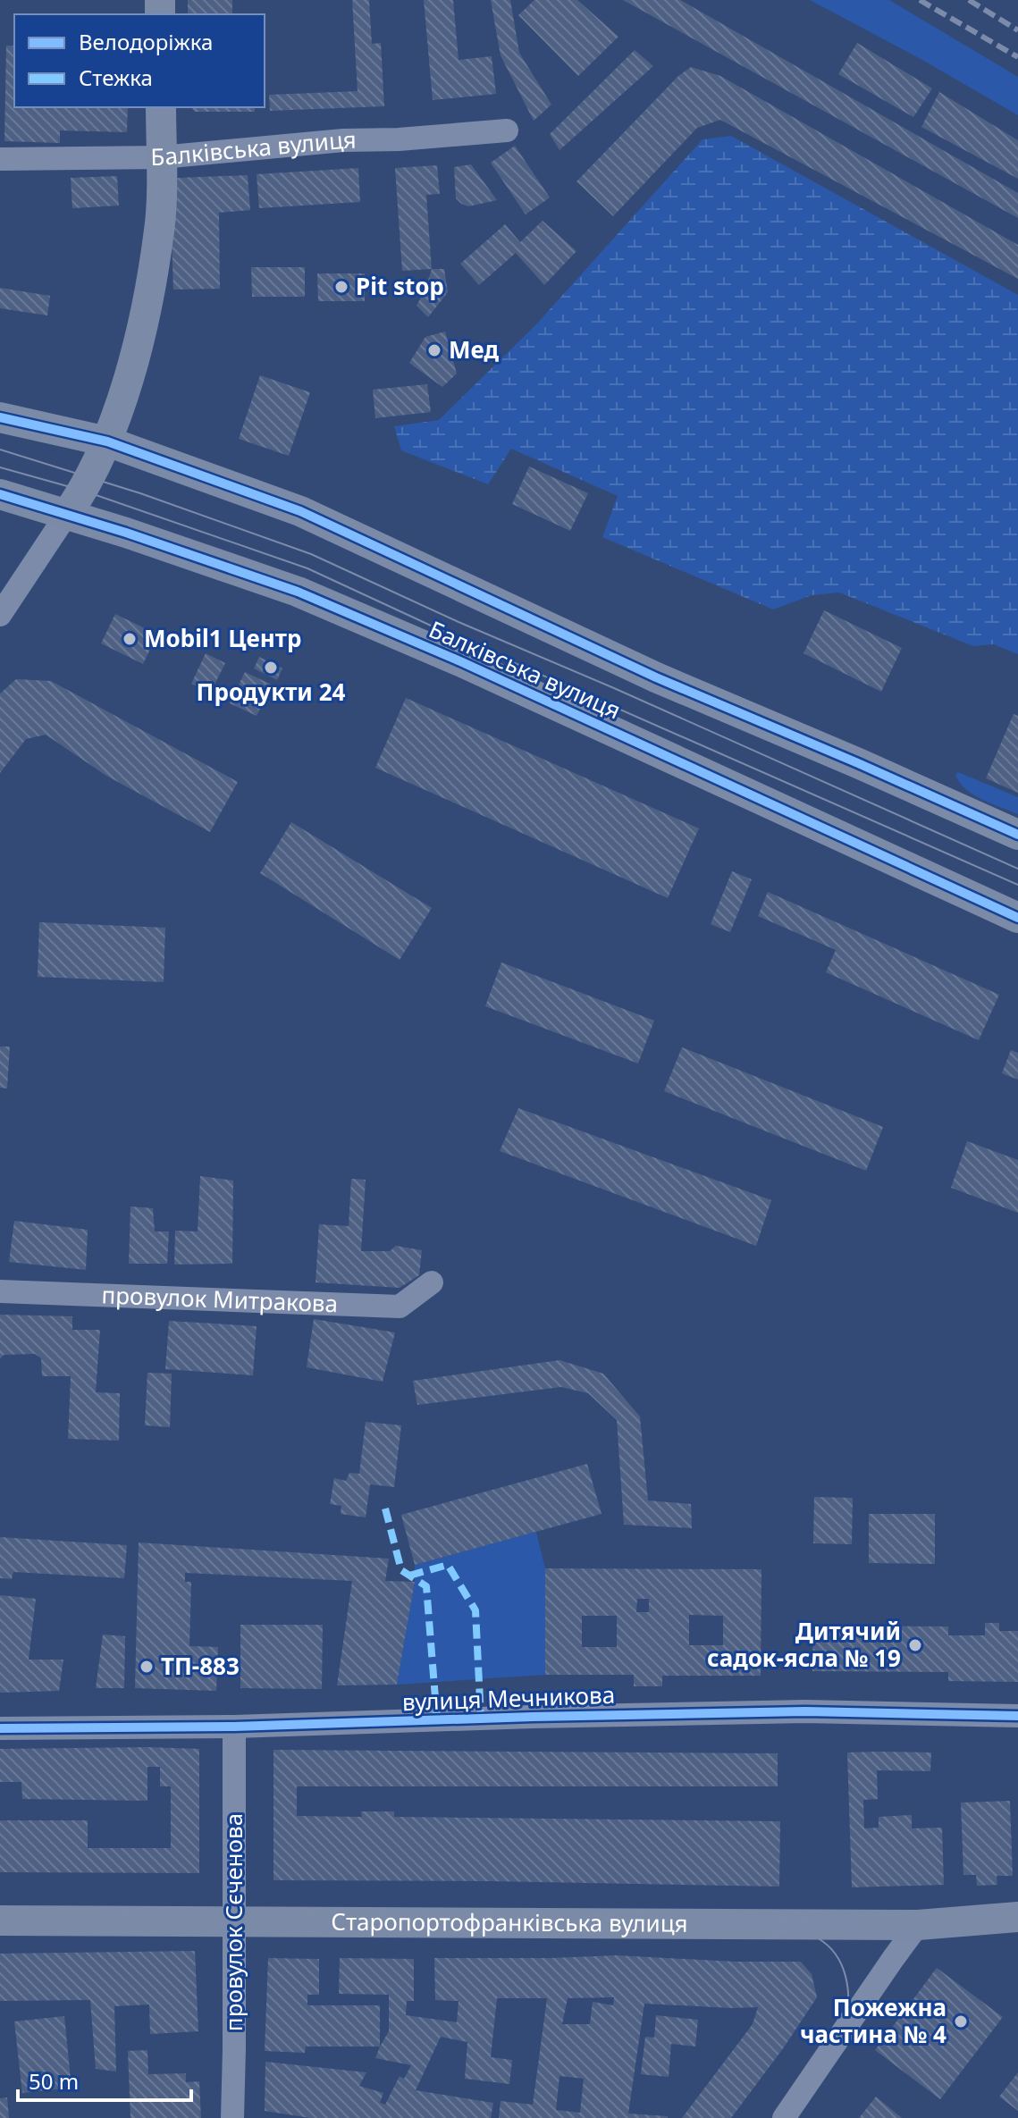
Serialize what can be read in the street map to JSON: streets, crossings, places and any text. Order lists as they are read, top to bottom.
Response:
{
  "streets": {
    "main road": ["Балківська вулиця", "Старопортофранківська вулиця"],
    "street": ["провулок Митракова", "вулиця Мечникова", "провулок Сєченова"]
  },
  "crossings": [
    ["вулиця Мечникова", "провулок Сєченова"],
    ["провулок Сєченова", "Старопортофранківська вулиця"]
  ],
  "places": [
    "Pit stop",
    "Мед",
    "Mobil1 Центр",
    "Продукти 24",
    "Дитячий садок-ясла № 19",
    "ТП-883",
    "Пожежна частина № 4"
  ],
  "legend": ["Велодоріжка", "Стежка"],
  "scale_bar": "50 m"
}
